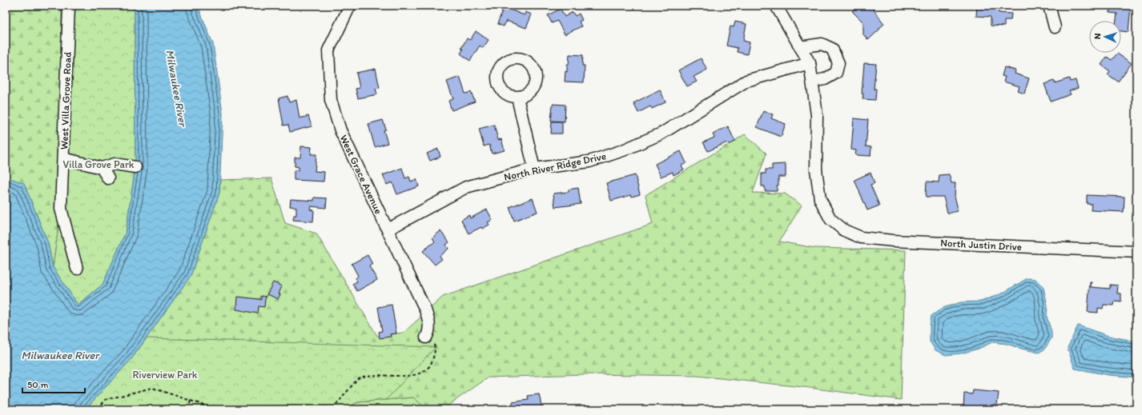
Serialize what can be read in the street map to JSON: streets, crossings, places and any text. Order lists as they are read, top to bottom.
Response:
{
  "streets": {
    "street": [
      "West Villa Grove Road",
      "North River Ridge Drive",
      "West Grace Avenue",
      "North Justin Drive"
    ]
  },
  "crossings": [
    ["North River Ridge Drive", "West Grace Avenue"]
  ],
  "water": ["Milwaukee River"],
  "parks": ["Villa Grove Park", "Riverview Park"],
  "scale_bar": "50 m",
  "north": "left"
}
